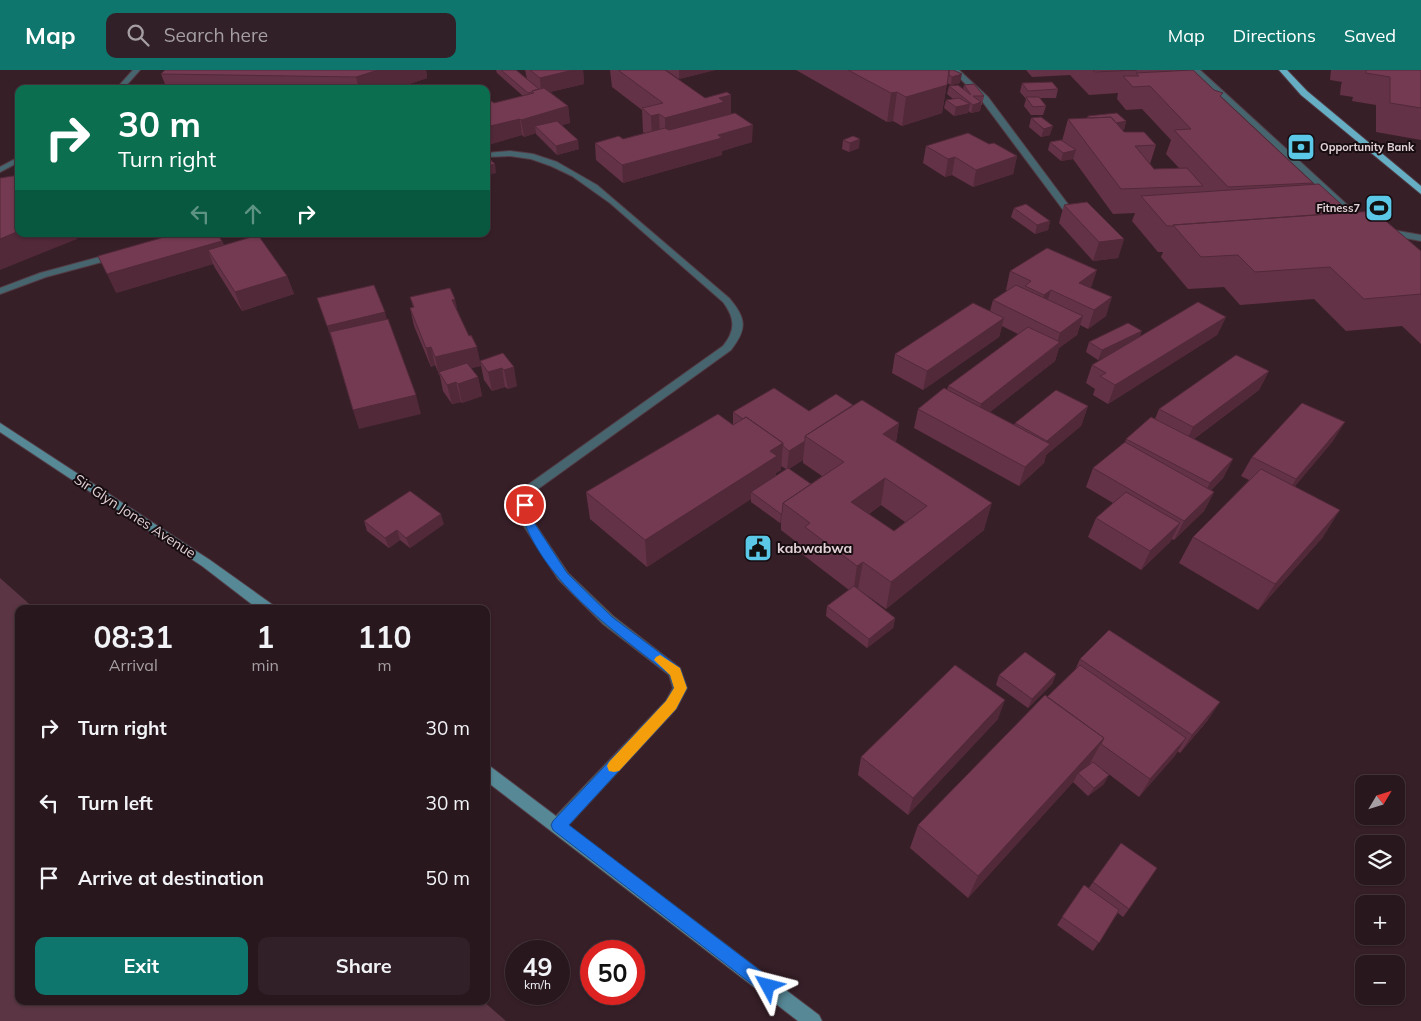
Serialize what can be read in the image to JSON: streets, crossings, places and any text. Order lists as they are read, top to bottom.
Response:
{
  "streets": {
    "main road": ["Sir Glyn Jones Avenue"]
  },
  "places": {
    "bank": ["Opportunity Bank"],
    "sports": ["Fitness7"],
    "public building": ["kabwabwa"]
  },
  "north": "top right",
  "page": {
    "header": "Map",
    "search": "Search here",
    "nav": ["Map", "Directions", "Saved"],
    "turn": ["30 m", "Turn right"],
    "eta": [
      "08:31",
      "Arrival",
      "1",
      "min",
      "110",
      "m"
    ],
    "list": [
      {
        "name": "Turn right",
        "value": "30 m"
      },
      {
        "name": "Turn left",
        "value": "30 m"
      },
      {
        "name": "Arrive at destination",
        "value": "50 m"
      }
    ],
    "map_buttons": ["+", "−"],
    "buttons": ["Exit", "Share"],
    "speed": "49 km/h",
    "limit": "50"
  }
}
